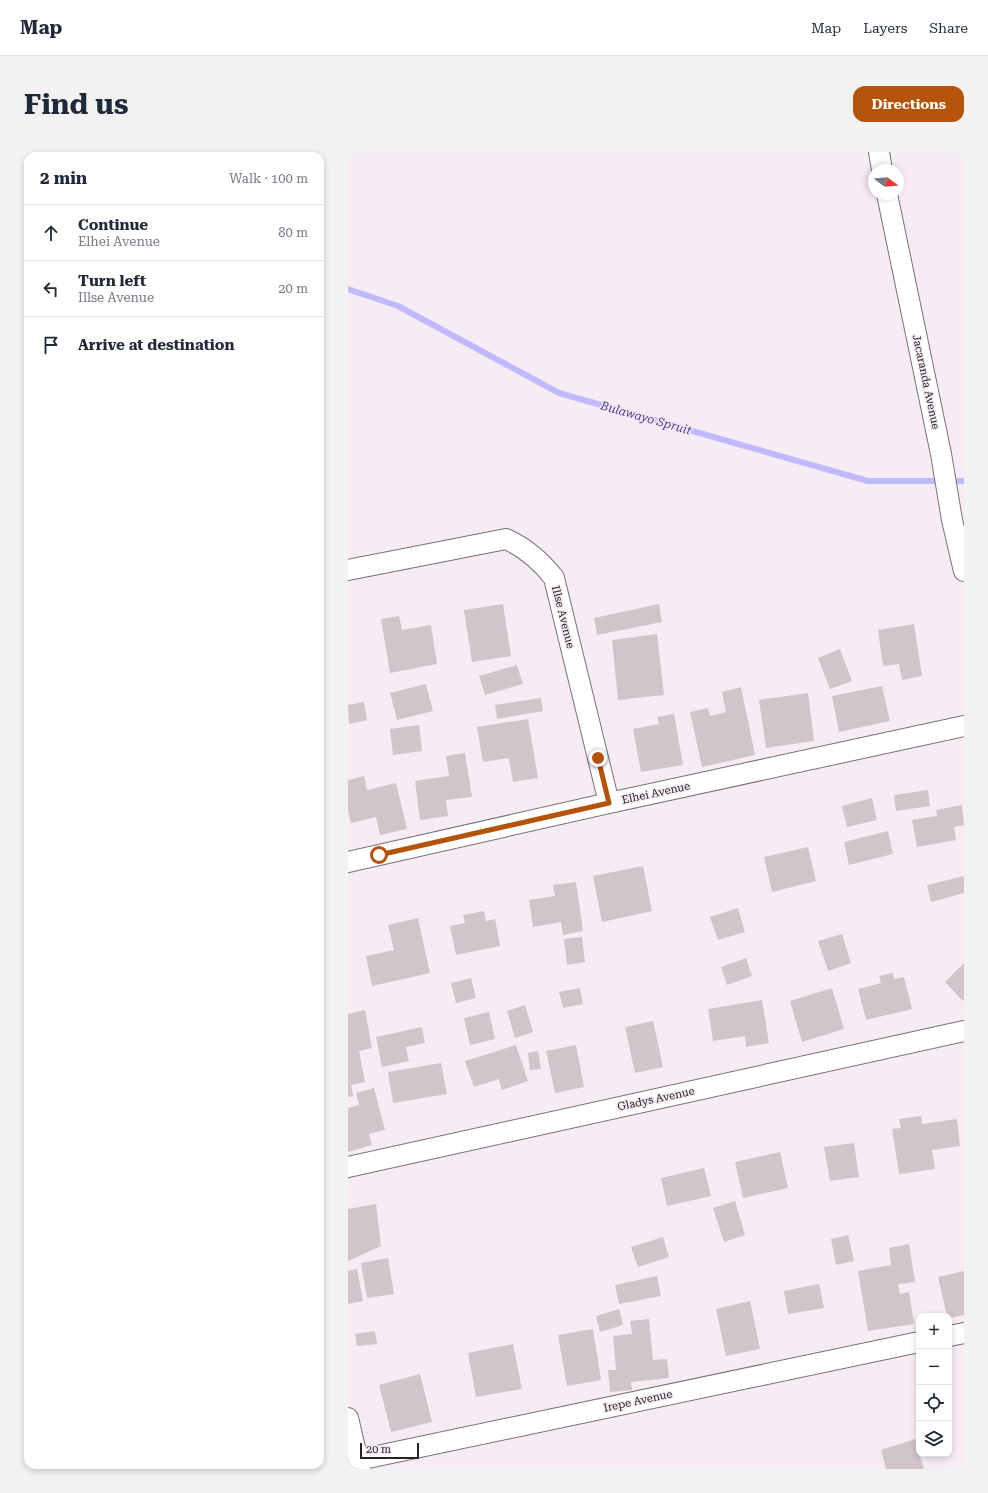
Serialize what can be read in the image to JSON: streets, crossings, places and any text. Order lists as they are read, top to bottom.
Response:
{
  "streets": {
    "street": [
      "Jacaranda Avenue",
      "Illse Avenue",
      "Elhei Avenue",
      "Gladys Avenue",
      "Irepe Avenue"
    ]
  },
  "crossings": [
    ["Illse Avenue", "Elhei Avenue"]
  ],
  "water": ["Bulawayo Spruit"],
  "scale_bar": "20 m",
  "north": "right",
  "page": {
    "header": "Map",
    "nav": ["Map", "Layers", "Share"],
    "buttons": "Directions",
    "title": "Find us",
    "heading": ["2 min", "Walk · 100 m"],
    "list": [
      ["Continue", "Elhei Avenue", "80 m"],
      ["Turn left", "Illse Avenue", "20 m"],
      "Arrive at destination"
    ],
    "map_buttons": ["+", "−"],
    "scale": "20 m"
  }
}
